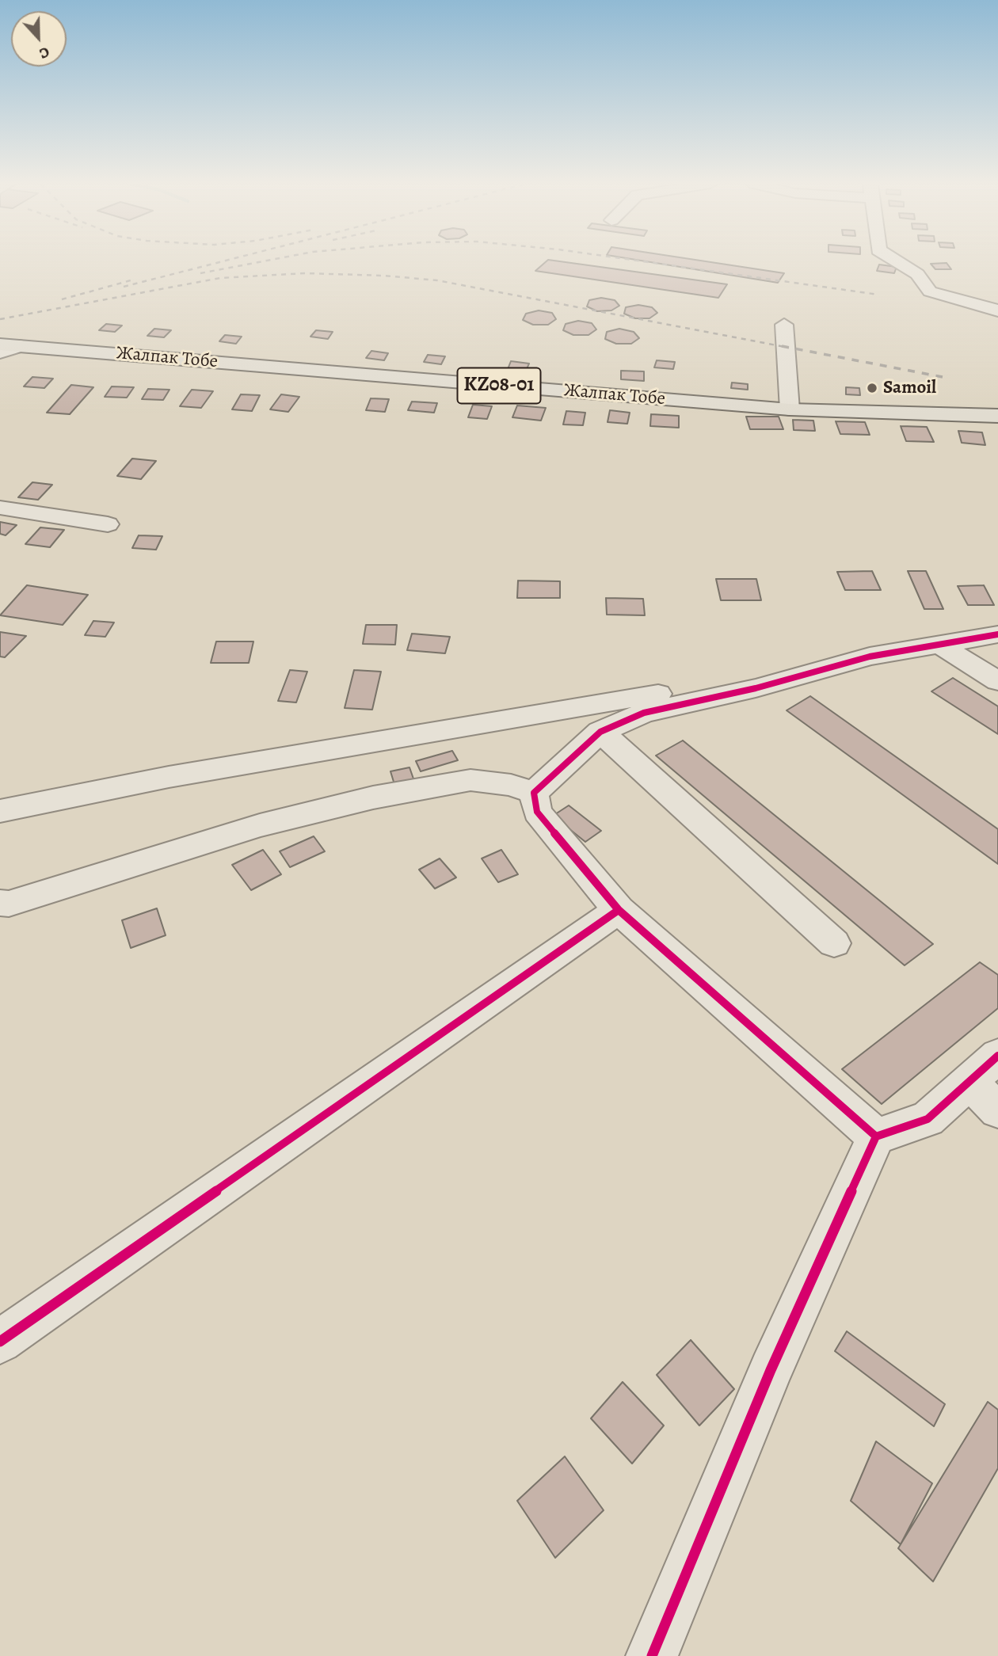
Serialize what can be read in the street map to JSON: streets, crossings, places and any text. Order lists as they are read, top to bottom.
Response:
{
  "streets": {
    "main road": ["Жалпак Тобе", "KZ08-01"]
  },
  "places": ["Samoil"],
  "north": "bottom"
}
